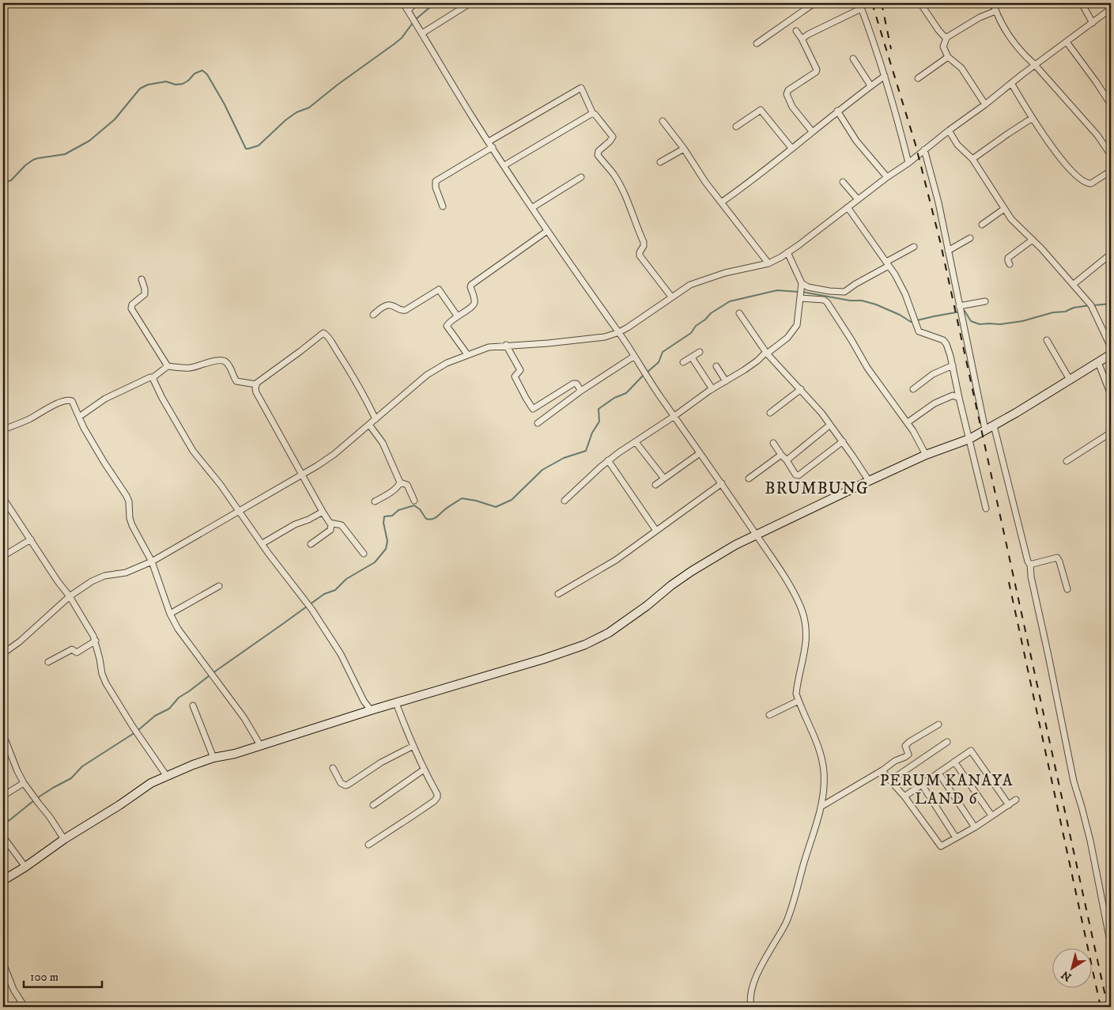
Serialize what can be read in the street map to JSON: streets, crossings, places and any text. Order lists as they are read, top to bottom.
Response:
{
  "districts": ["BRUMBUNG", "PERUM KANAYA LAND 6"],
  "scale_bar": "100 m",
  "north": "bottom left"
}
